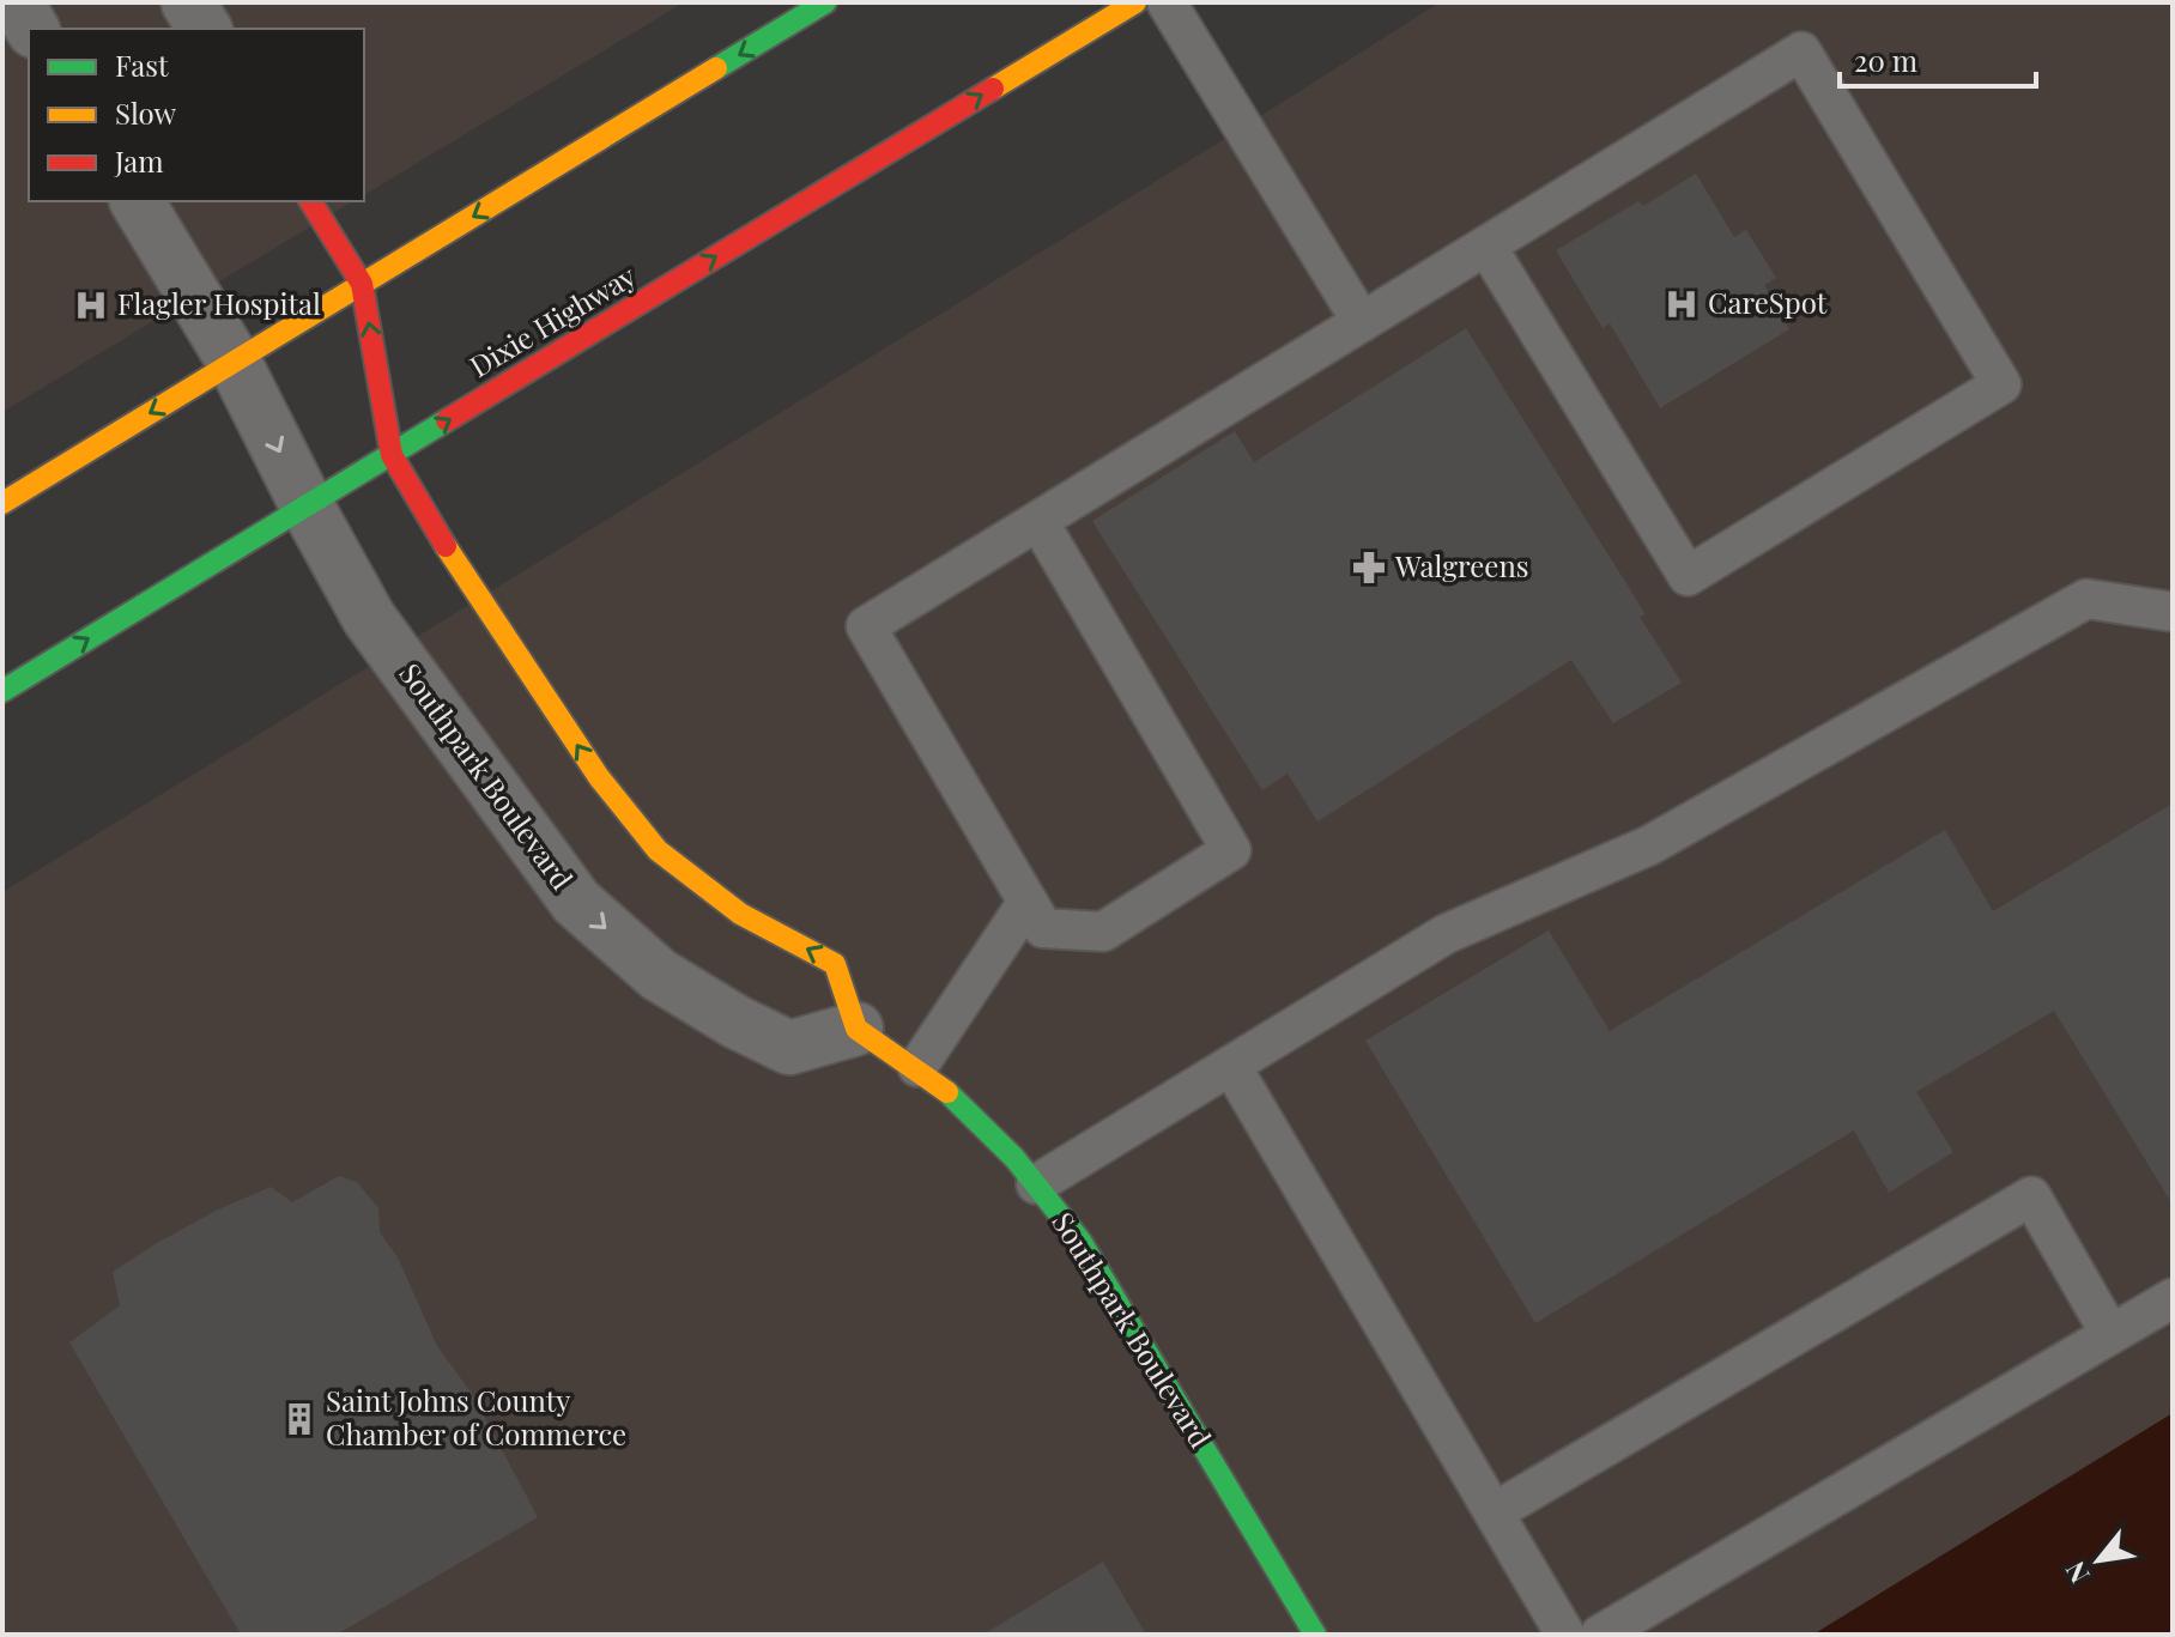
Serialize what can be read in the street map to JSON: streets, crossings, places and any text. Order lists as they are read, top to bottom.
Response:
{
  "streets": {
    "main road": ["Dixie Highway", "Southpark Boulevard"]
  },
  "crossings": [
    ["Dixie Highway", "Southpark Boulevard"]
  ],
  "one_way": ["Southpark Boulevard"],
  "places": {
    "hospital": ["CareSpot", "Flagler Hospital"],
    "pharmacy": ["Walgreens"],
    "building": ["Saint Johns County Chamber of Commerce"]
  },
  "legend": ["Fast", "Slow", "Jam"],
  "scale_bar": "20 m",
  "north": "bottom left"
}
